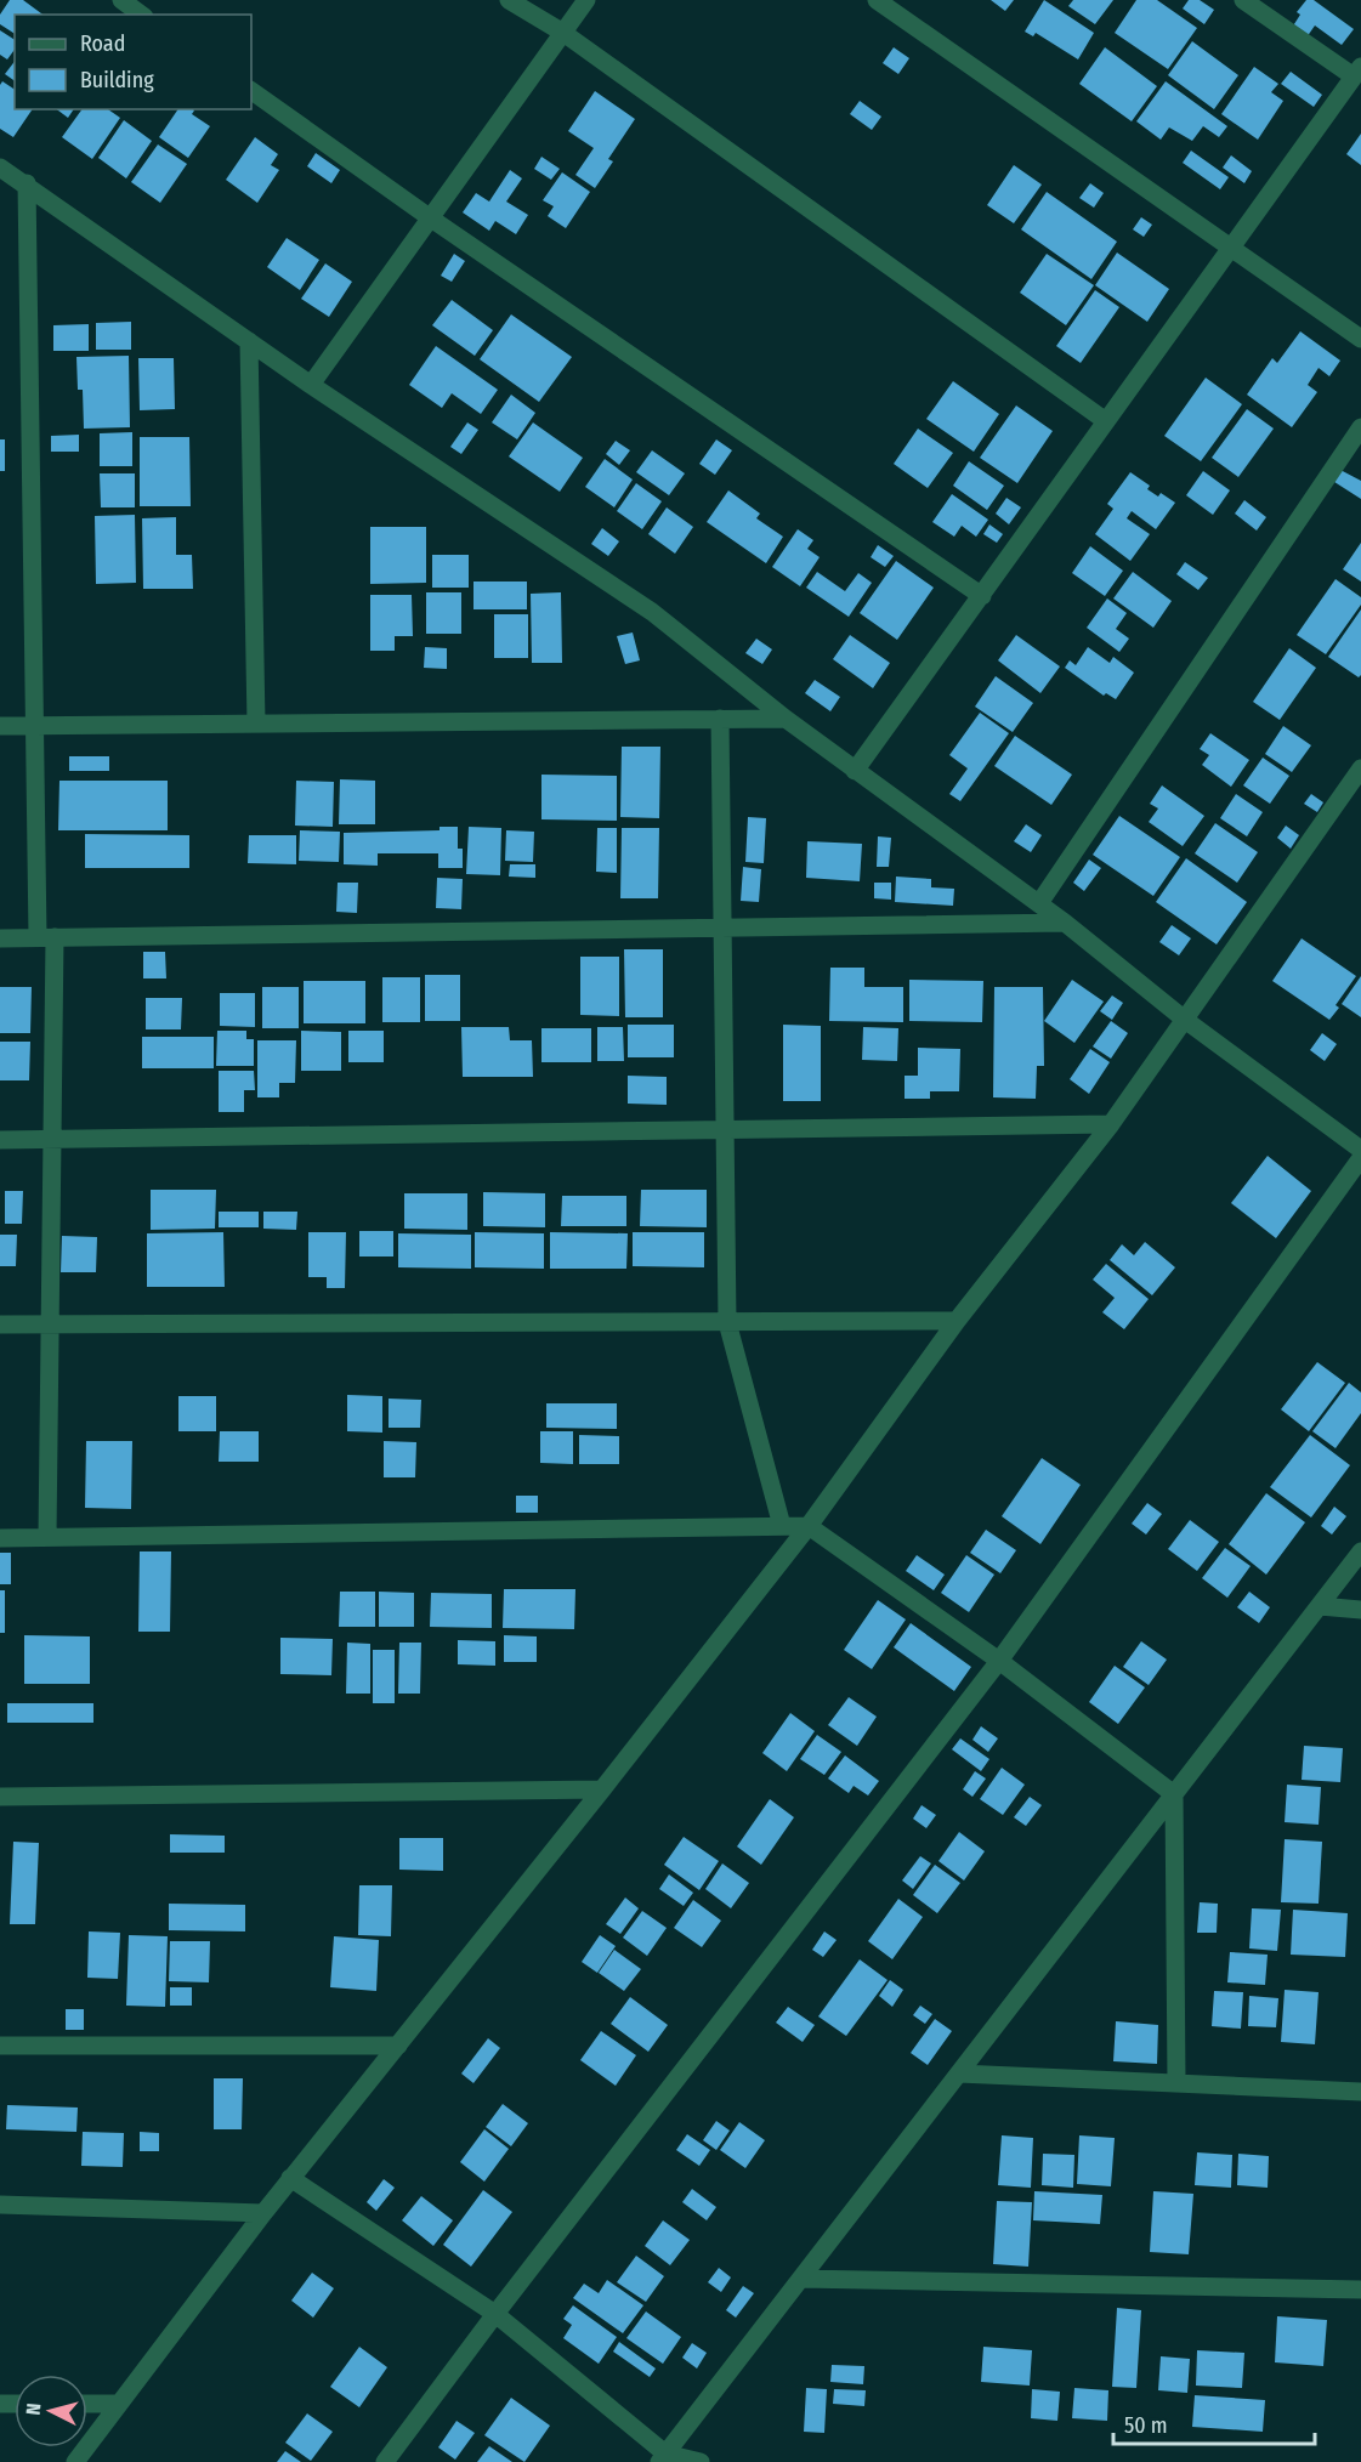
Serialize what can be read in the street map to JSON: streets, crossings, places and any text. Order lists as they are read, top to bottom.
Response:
{
  "legend": ["Road", "Building"],
  "scale_bar": "50 m",
  "north": "left"
}
